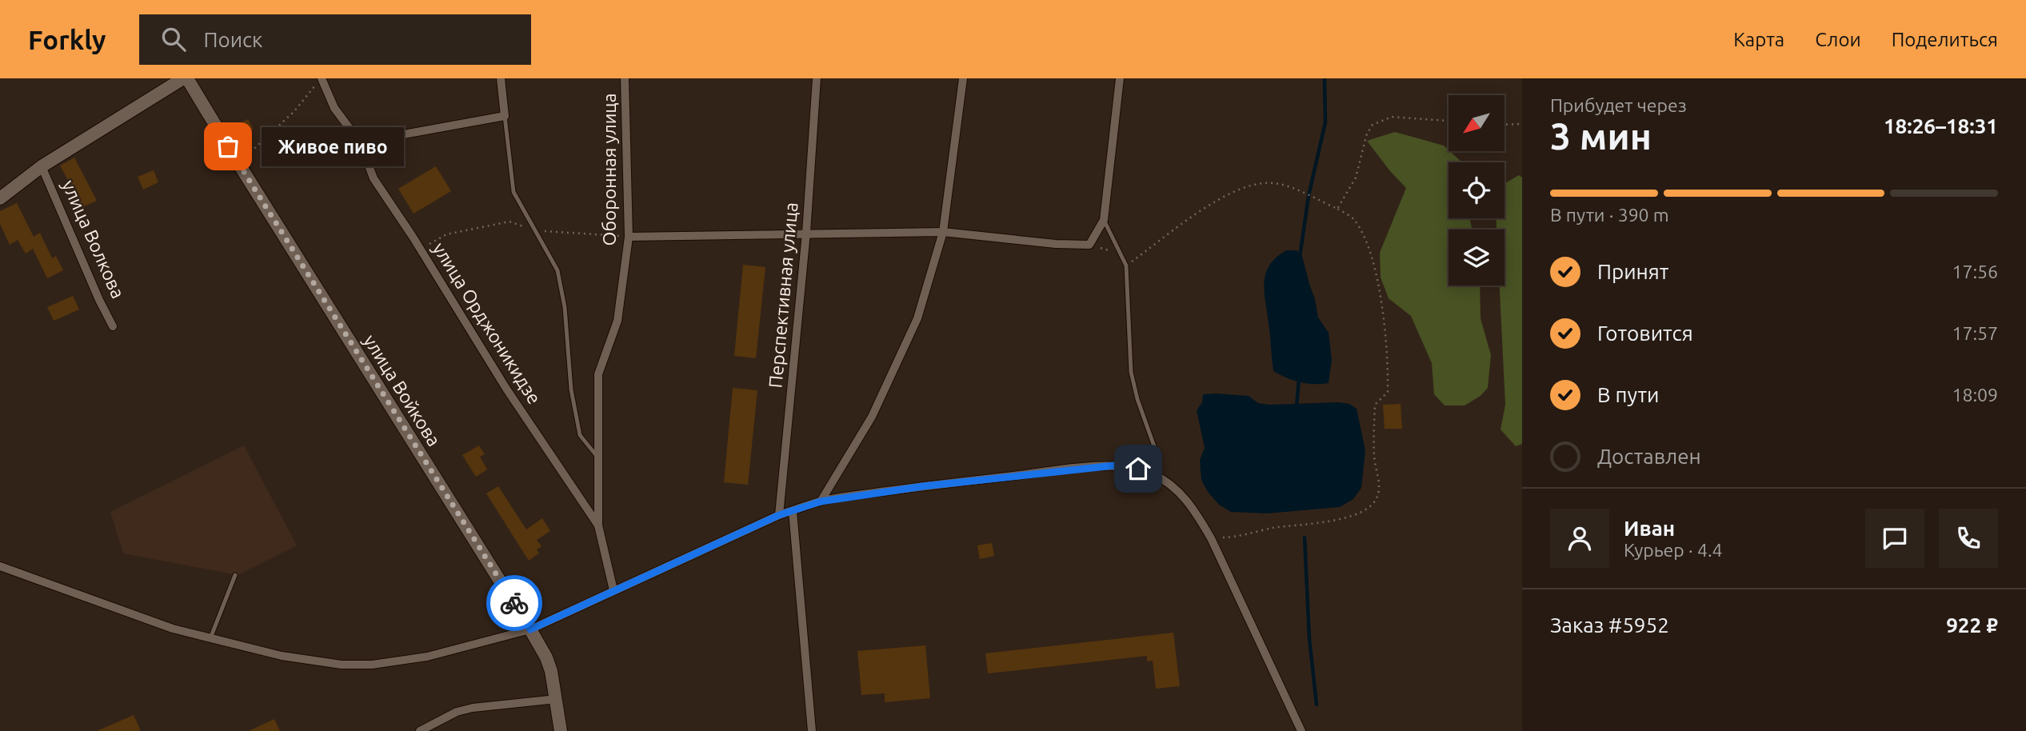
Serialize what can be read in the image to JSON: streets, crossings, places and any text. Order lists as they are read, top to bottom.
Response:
{
  "streets": {
    "street": [
      "Оборонная улица",
      "улица Волкова",
      "Перспективная улица",
      "улица Орджоникидзе",
      "улица Войкова"
    ]
  },
  "crossings": [
    ["Оборонная улица", "улица Орджоникидзе"],
    ["улица Волкова", "улица Войкова"]
  ],
  "places": ["Живое пиво"],
  "north": "bottom left",
  "page": {
    "header": "Forkly",
    "search": "Поиск",
    "nav": ["Карта", "Слои", "Поделиться"],
    "heading": ["3 мин", "Прибудет через", "18:26–18:31"],
    "panel": [
      "Иван",
      "Курьер · 4.4",
      "Заказ #5952",
      "922 ₽"
    ],
    "bubble": "Живое пиво",
    "bar": "В пути · 390 m",
    "list": [
      ["Принят", "17:56"],
      ["Готовится", "17:57"],
      ["В пути", "18:09"],
      "Доставлен"
    ]
  }
}
